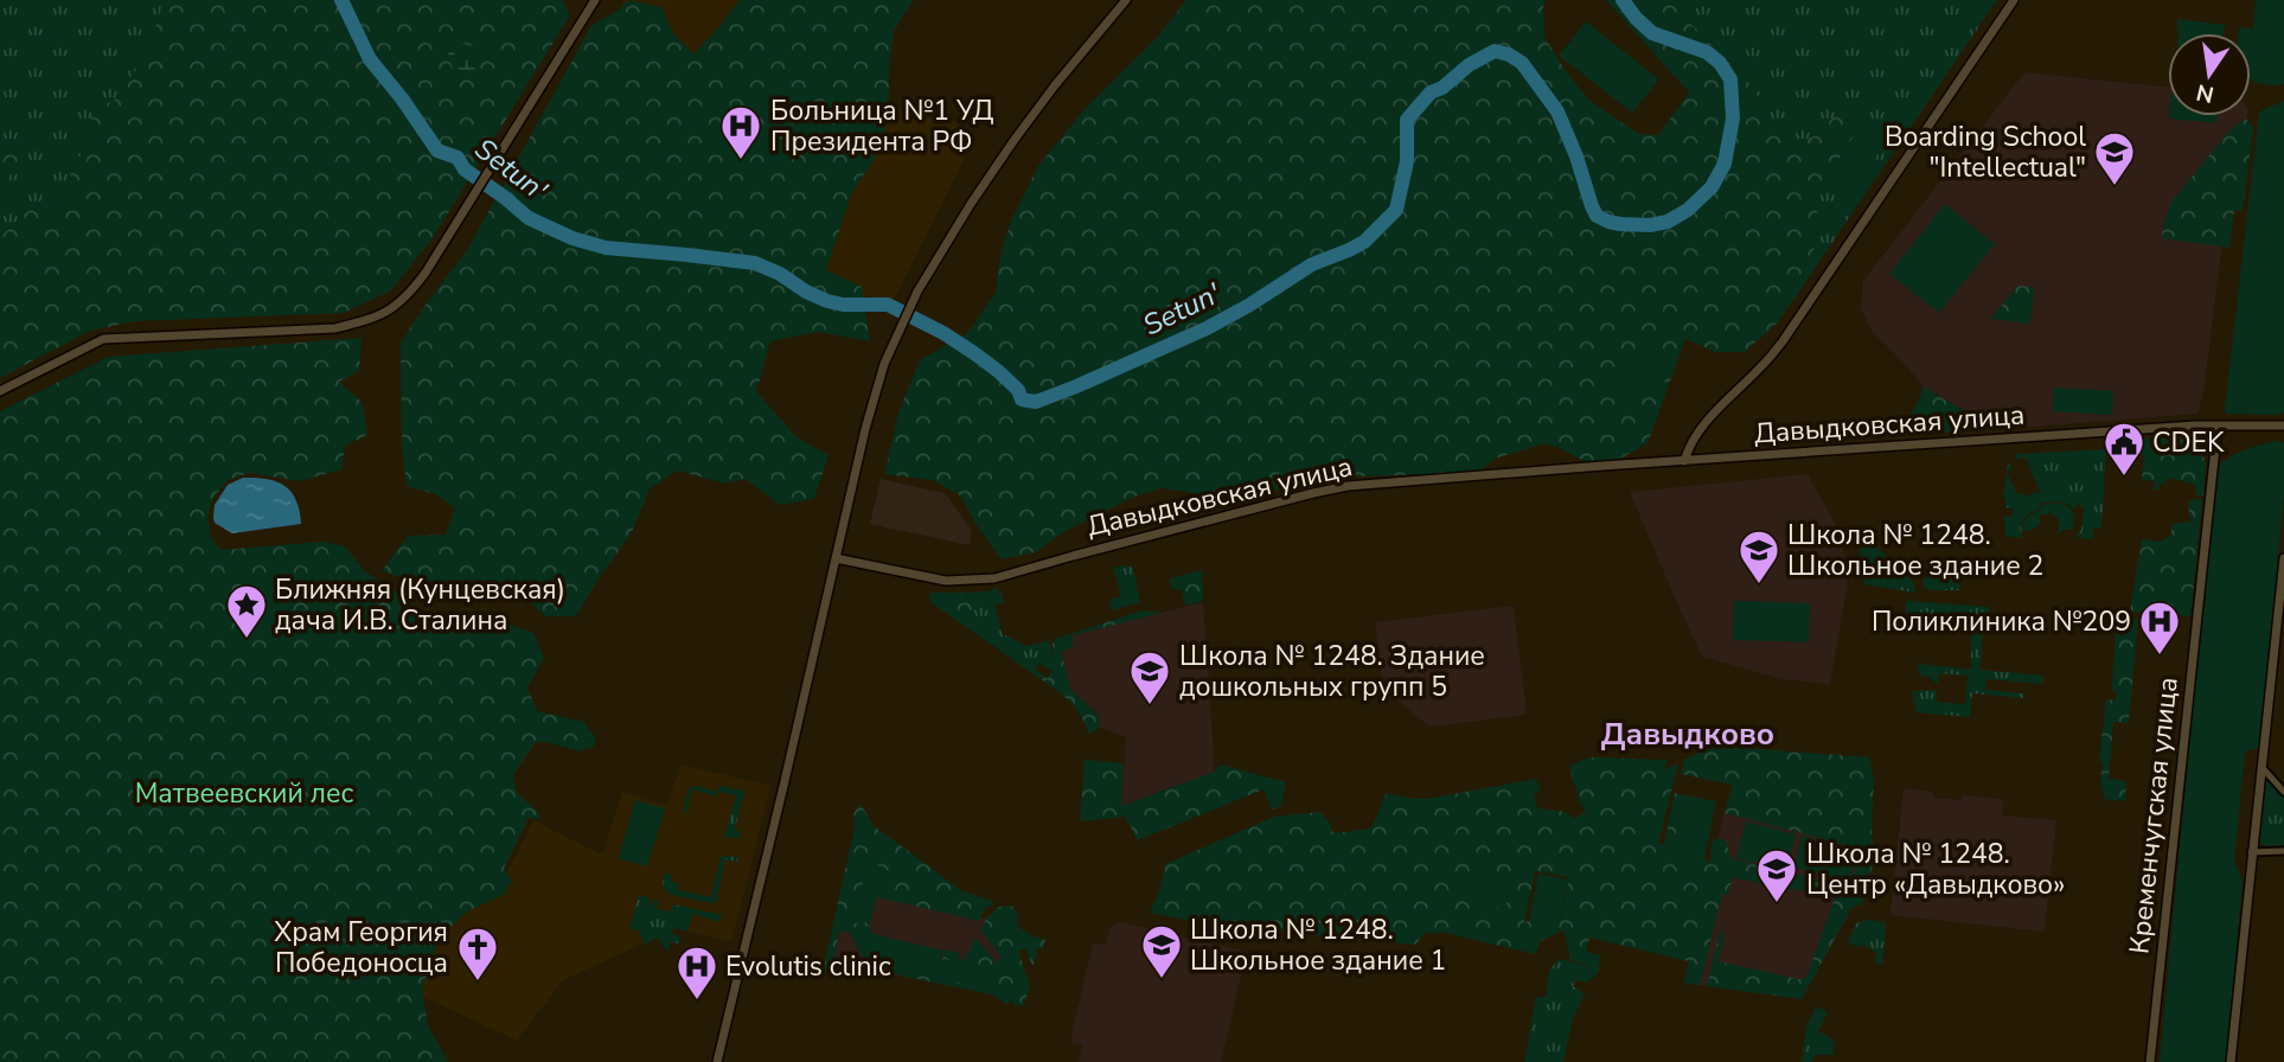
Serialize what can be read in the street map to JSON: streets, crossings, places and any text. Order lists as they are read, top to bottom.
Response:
{
  "streets": {
    "street": ["Давыдковская улица", "Кременчугская улица"]
  },
  "crossings": [
    ["Давыдковская улица", "Кременчугская улица"]
  ],
  "districts": ["Давыдково"],
  "water": ["Setun'"],
  "parks": ["Матвеевский лес"],
  "places": {
    "hospital": ["Больница №1 УД Президента РФ", "Поликлиника №209", "Evolutis clinic"],
    "school or university": [
      "Boarding School \"Intellectual\"",
      "Школа № 1248. Школьное здание 2",
      "Школа № 1248. Здание дошкольных групп 5",
      "Школа № 1248. Центр «Давыдково»",
      "Школа № 1248. Школьное здание 1"
    ],
    "public building": ["CDEK"],
    "place": ["Ближняя (Кунцевская) дача И.В. Сталина"],
    "church": ["Храм Георгия Победоносца"]
  },
  "north": "bottom"
}
